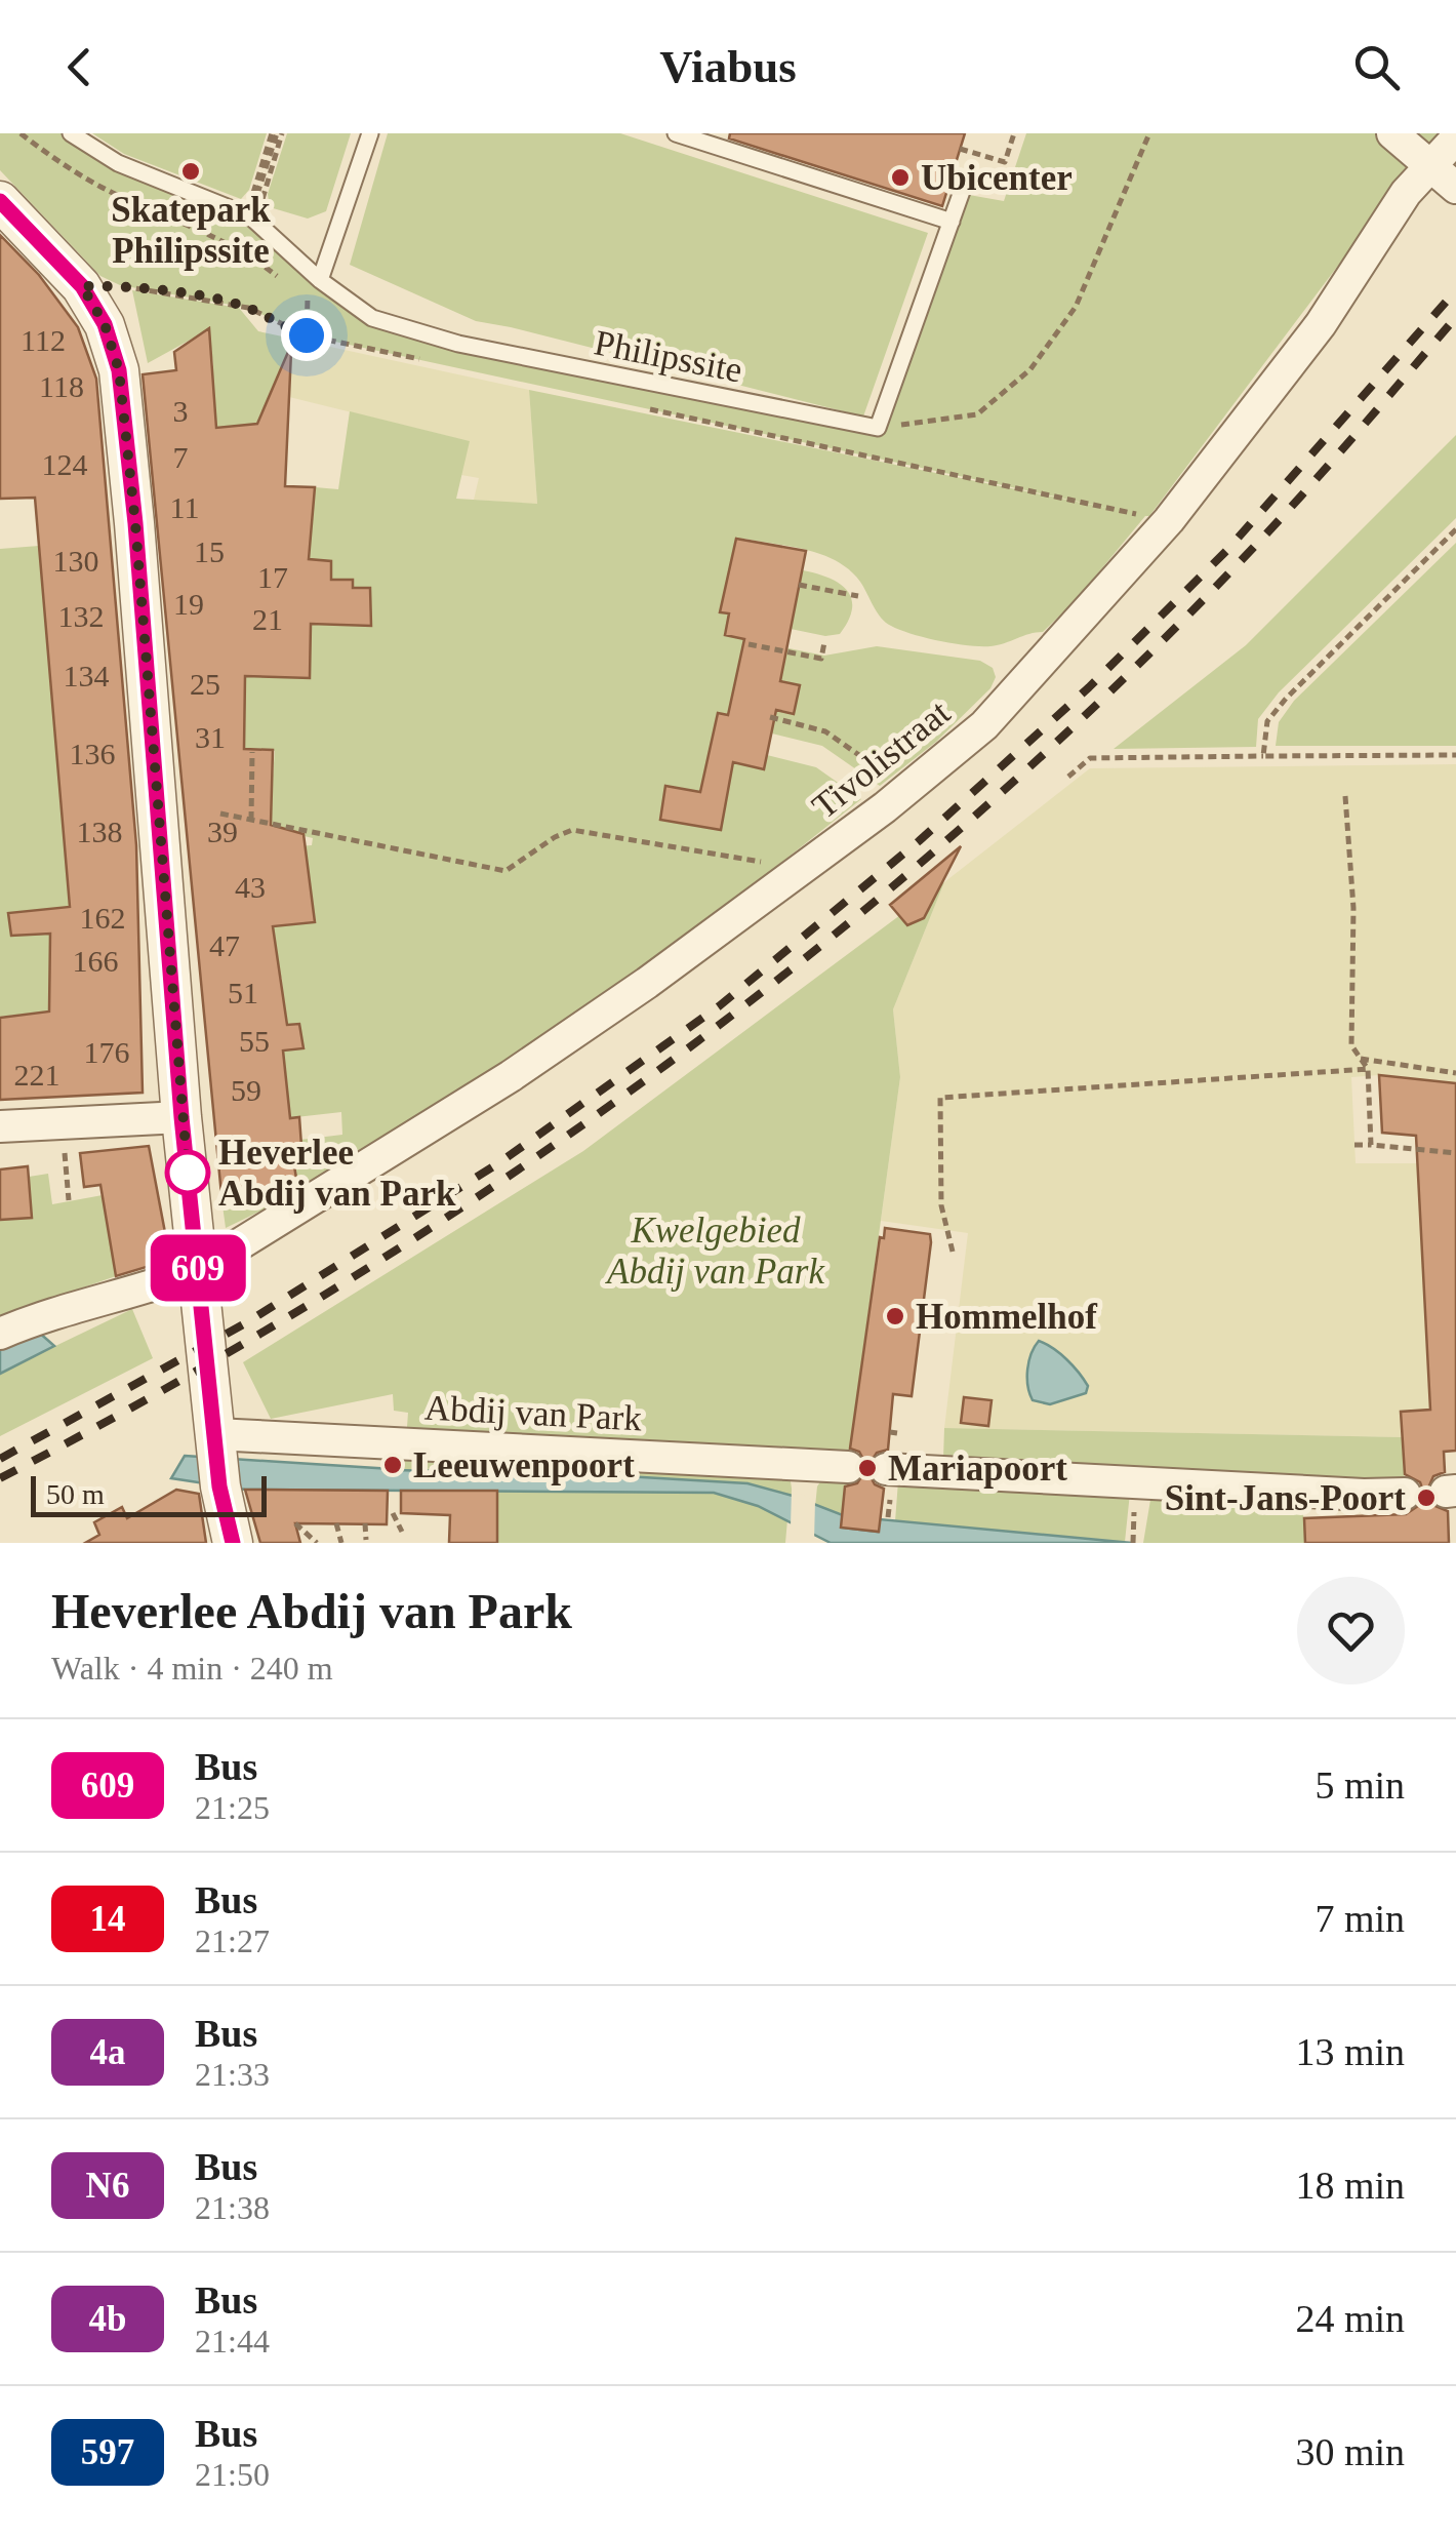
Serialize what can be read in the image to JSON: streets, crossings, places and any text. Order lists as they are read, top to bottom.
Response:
{
  "streets": {
    "street": ["Tivolistraat", "Abdij van Park"],
    "lane": ["Philipssite"]
  },
  "parks": ["Kwelgebied Abdij van Park"],
  "places": [
    "Skatepark Philipssite",
    "Ubicenter",
    "Heverlee Abdij van Park",
    "Hommelhof",
    "Leeuwenpoort",
    "Mariapoort",
    "Sint-Jans-Poort"
  ],
  "lines": ["bus line 609"],
  "house_numbers": [
    "112",
    "118",
    "3",
    "7",
    "124",
    "11",
    "15",
    "130",
    "17",
    "19",
    "132",
    "21",
    "134",
    "25",
    "31",
    "136",
    "138",
    "39",
    "43",
    "162",
    "47",
    "166",
    "51",
    "55",
    "176",
    "221",
    "59"
  ],
  "scale_bar": "50 m",
  "page": {
    "header": "Viabus",
    "on_map": "609",
    "scale": "50 m",
    "heading": ["Heverlee Abdij van Park", "Walk · 4 min · 240 m"],
    "list": [
      {
        "mark": "609",
        "name": "Bus",
        "note": "21:25",
        "value": "5 min"
      },
      {
        "mark": "14",
        "name": "Bus",
        "note": "21:27",
        "value": "7 min"
      },
      {
        "mark": "4a",
        "name": "Bus",
        "note": "21:33",
        "value": "13 min"
      },
      {
        "mark": "N6",
        "name": "Bus",
        "note": "21:38",
        "value": "18 min"
      },
      {
        "mark": "4b",
        "name": "Bus",
        "note": "21:44",
        "value": "24 min"
      },
      {
        "mark": "597",
        "name": "Bus",
        "note": "21:50",
        "value": "30 min"
      }
    ]
  }
}
